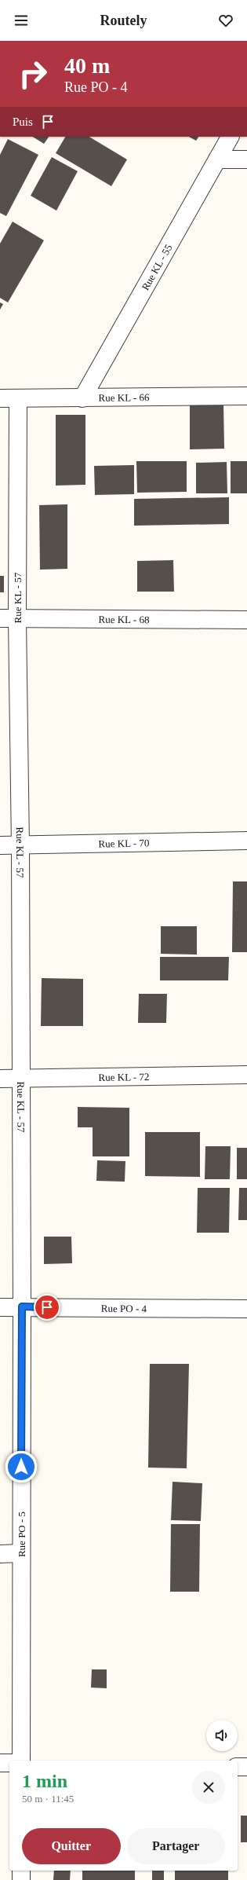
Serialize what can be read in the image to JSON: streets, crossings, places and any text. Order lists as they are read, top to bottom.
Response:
{
  "streets": {
    "street": [
      "Rue KL - 55",
      "Rue KL - 66",
      "Rue KL - 57",
      "Rue KL - 68",
      "Rue KL - 70",
      "Rue KL - 72",
      "Rue PO - 4",
      "Rue PO - 5"
    ]
  },
  "crossings": [
    ["Rue KL - 55", "Rue KL - 66"],
    ["Rue KL - 66", "Rue KL - 57"],
    ["Rue KL - 57", "Rue KL - 68"],
    ["Rue KL - 57", "Rue KL - 70"],
    ["Rue KL - 57", "Rue KL - 72"],
    ["Rue KL - 57", "Rue PO - 4"],
    ["Rue KL - 57", "Rue PO - 5"],
    ["Rue PO - 4", "Rue PO - 5"]
  ],
  "page": {
    "header": "Routely",
    "turn": ["40 m", "Rue PO - 4"],
    "then": "Puis",
    "heading": ["1 min", "50 m · 11:45"],
    "buttons": ["Quitter", "Partager"]
  }
}
